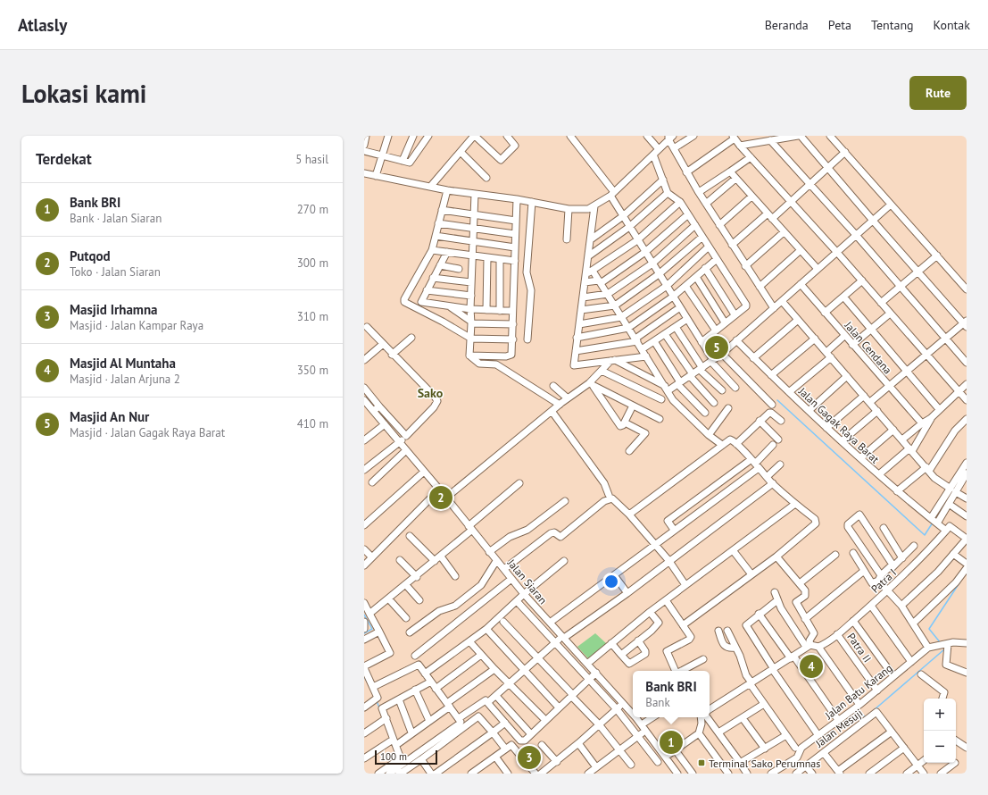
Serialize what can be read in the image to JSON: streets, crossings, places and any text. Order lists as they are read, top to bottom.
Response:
{
  "streets": {
    "street": [
      "Jalan Cendana",
      "Jalan Gagak Raya Barat",
      "Patra I",
      "Jalan Siaran",
      "Patra II",
      "Jalan Batu Karang",
      "Jalan Mesuji"
    ]
  },
  "crossings": [
    ["Patra I", "Patra II"],
    ["Patra II", "Jalan Batu Karang"]
  ],
  "districts": ["Sako"],
  "places": {
    "transit": ["Terminal Sako Perumnas"]
  },
  "scale_bar": "100 m",
  "page": {
    "header": "Atlasly",
    "nav": [
      "Beranda",
      "Peta",
      "Tentang",
      "Kontak"
    ],
    "buttons": "Rute",
    "title": "Lokasi kami",
    "heading": ["Terdekat", "5 hasil"],
    "list": [
      {
        "mark": "1",
        "name": "Bank BRI",
        "note": "Bank · Jalan Siaran",
        "value": "270 m"
      },
      {
        "mark": "2",
        "name": "Putqod",
        "note": "Toko · Jalan Siaran",
        "value": "300 m"
      },
      {
        "mark": "3",
        "name": "Masjid Irhamna",
        "note": "Masjid · Jalan Kampar Raya",
        "value": "310 m"
      },
      {
        "mark": "4",
        "name": "Masjid Al Muntaha",
        "note": "Masjid · Jalan Arjuna 2",
        "value": "350 m"
      },
      {
        "mark": "5",
        "name": "Masjid An Nur",
        "note": "Masjid · Jalan Gagak Raya Barat",
        "value": "410 m"
      }
    ],
    "pins": [
      "5",
      "2",
      "4",
      "1",
      "3"
    ],
    "popup": ["Bank BRI", "Bank"],
    "map_buttons": ["+", "−"],
    "scale": "100 m"
  }
}
